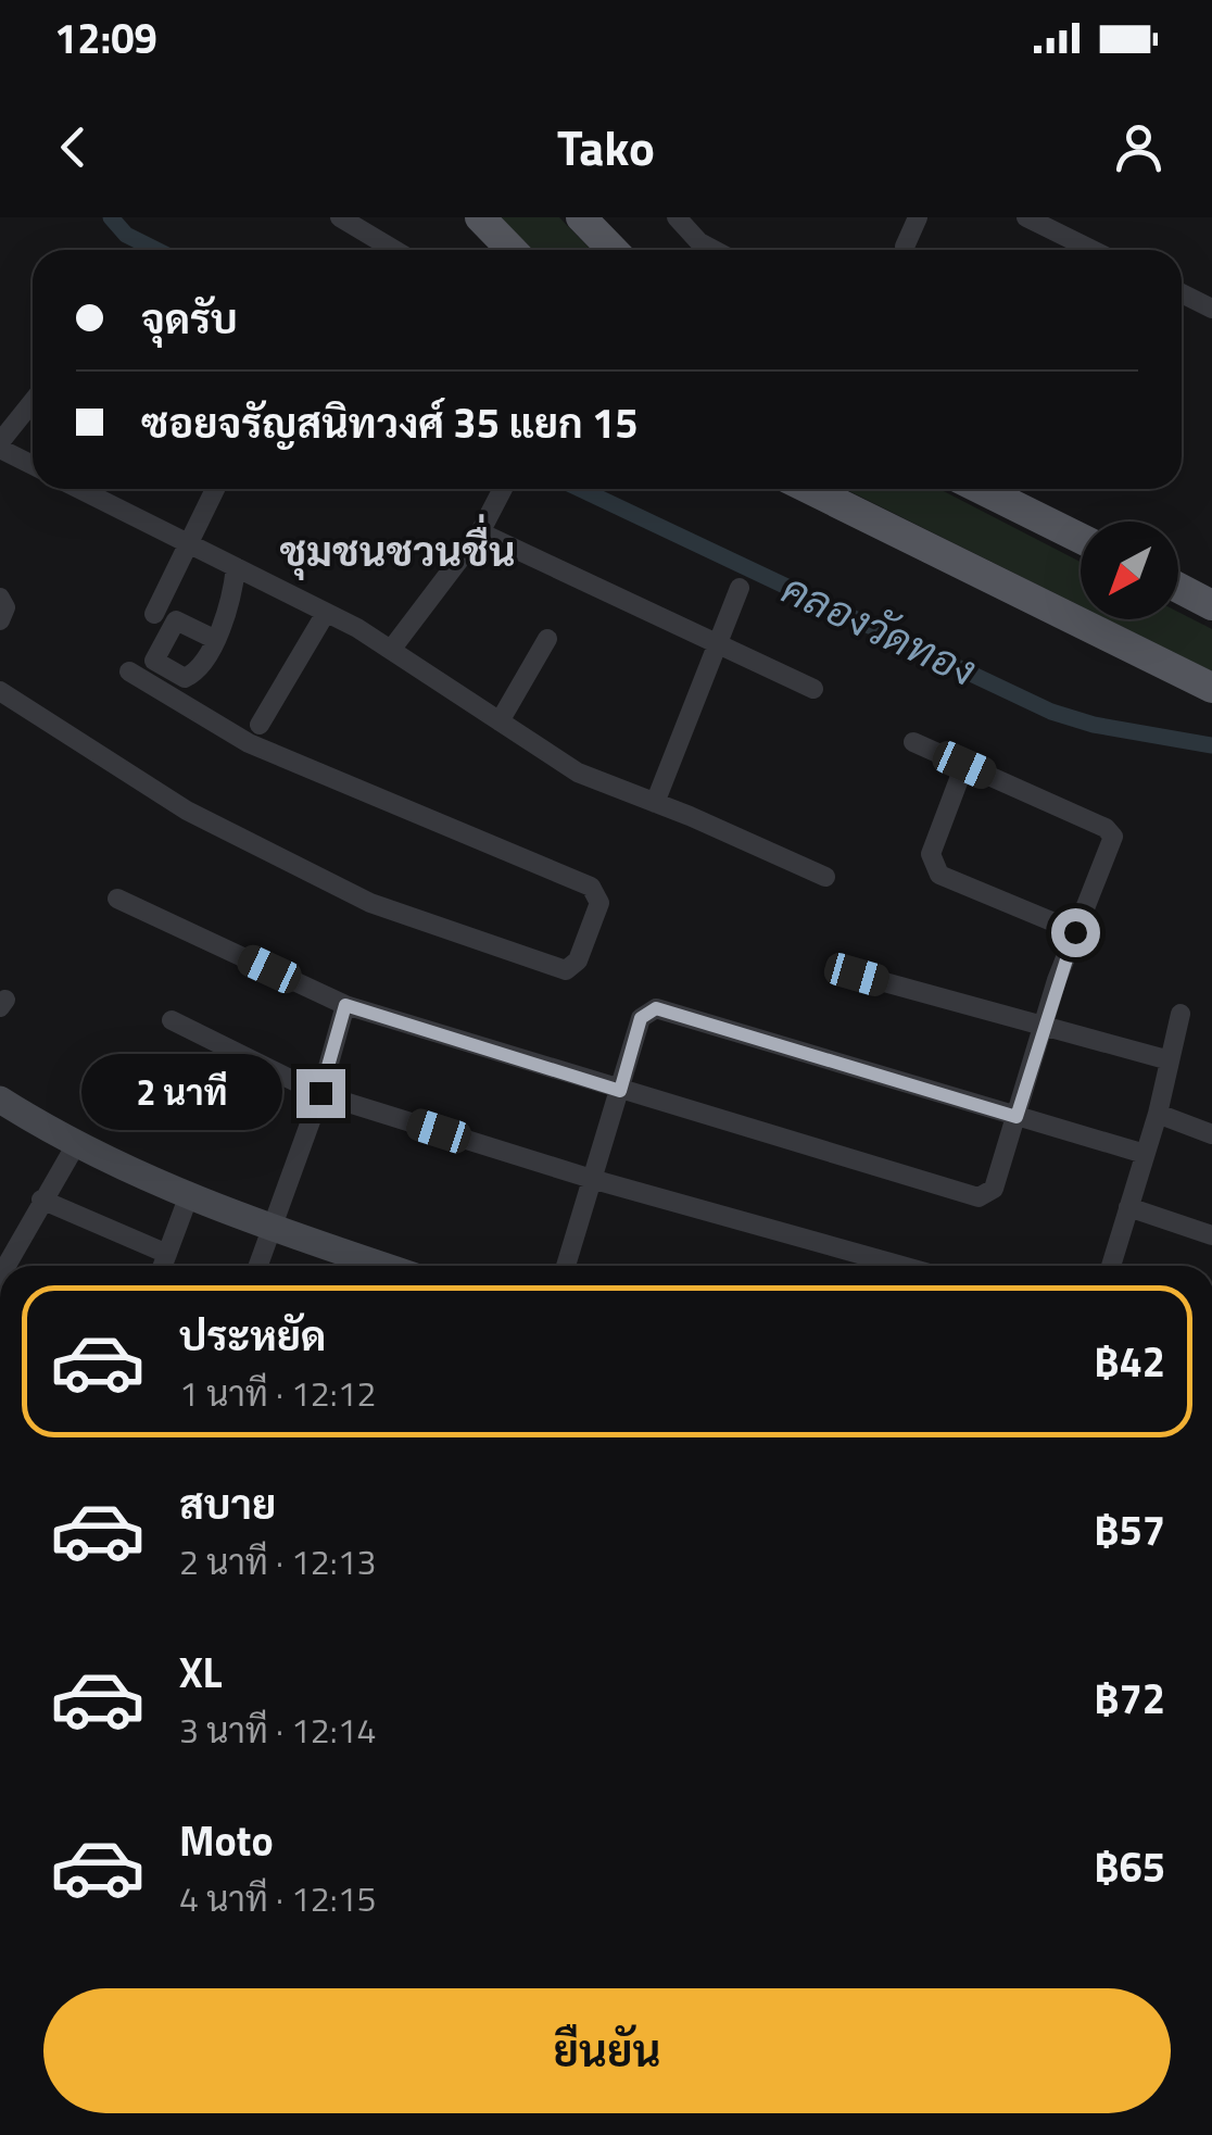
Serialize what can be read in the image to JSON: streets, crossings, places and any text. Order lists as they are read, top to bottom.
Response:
{
  "districts": ["ชุมชนชวนชื่น"],
  "water": ["คลองวัดทอง"],
  "north": "bottom left",
  "page": {
    "status": "12:09",
    "header": "Tako",
    "banner": ["จุดรับ", "ซอยจรัญสนิทวงศ์ 35 แยก 15"],
    "bubble": "2 นาที",
    "list": [
      {
        "name": "ประหยัด",
        "note": "1 นาที · 12:12",
        "value": "฿42"
      },
      {
        "name": "สบาย",
        "note": "2 นาที · 12:13",
        "value": "฿57"
      },
      {
        "name": "XL",
        "note": "3 นาที · 12:14",
        "value": "฿72"
      },
      {
        "name": "Moto",
        "note": "4 นาที · 12:15",
        "value": "฿65"
      }
    ],
    "buttons": "ยืนยัน"
  }
}
